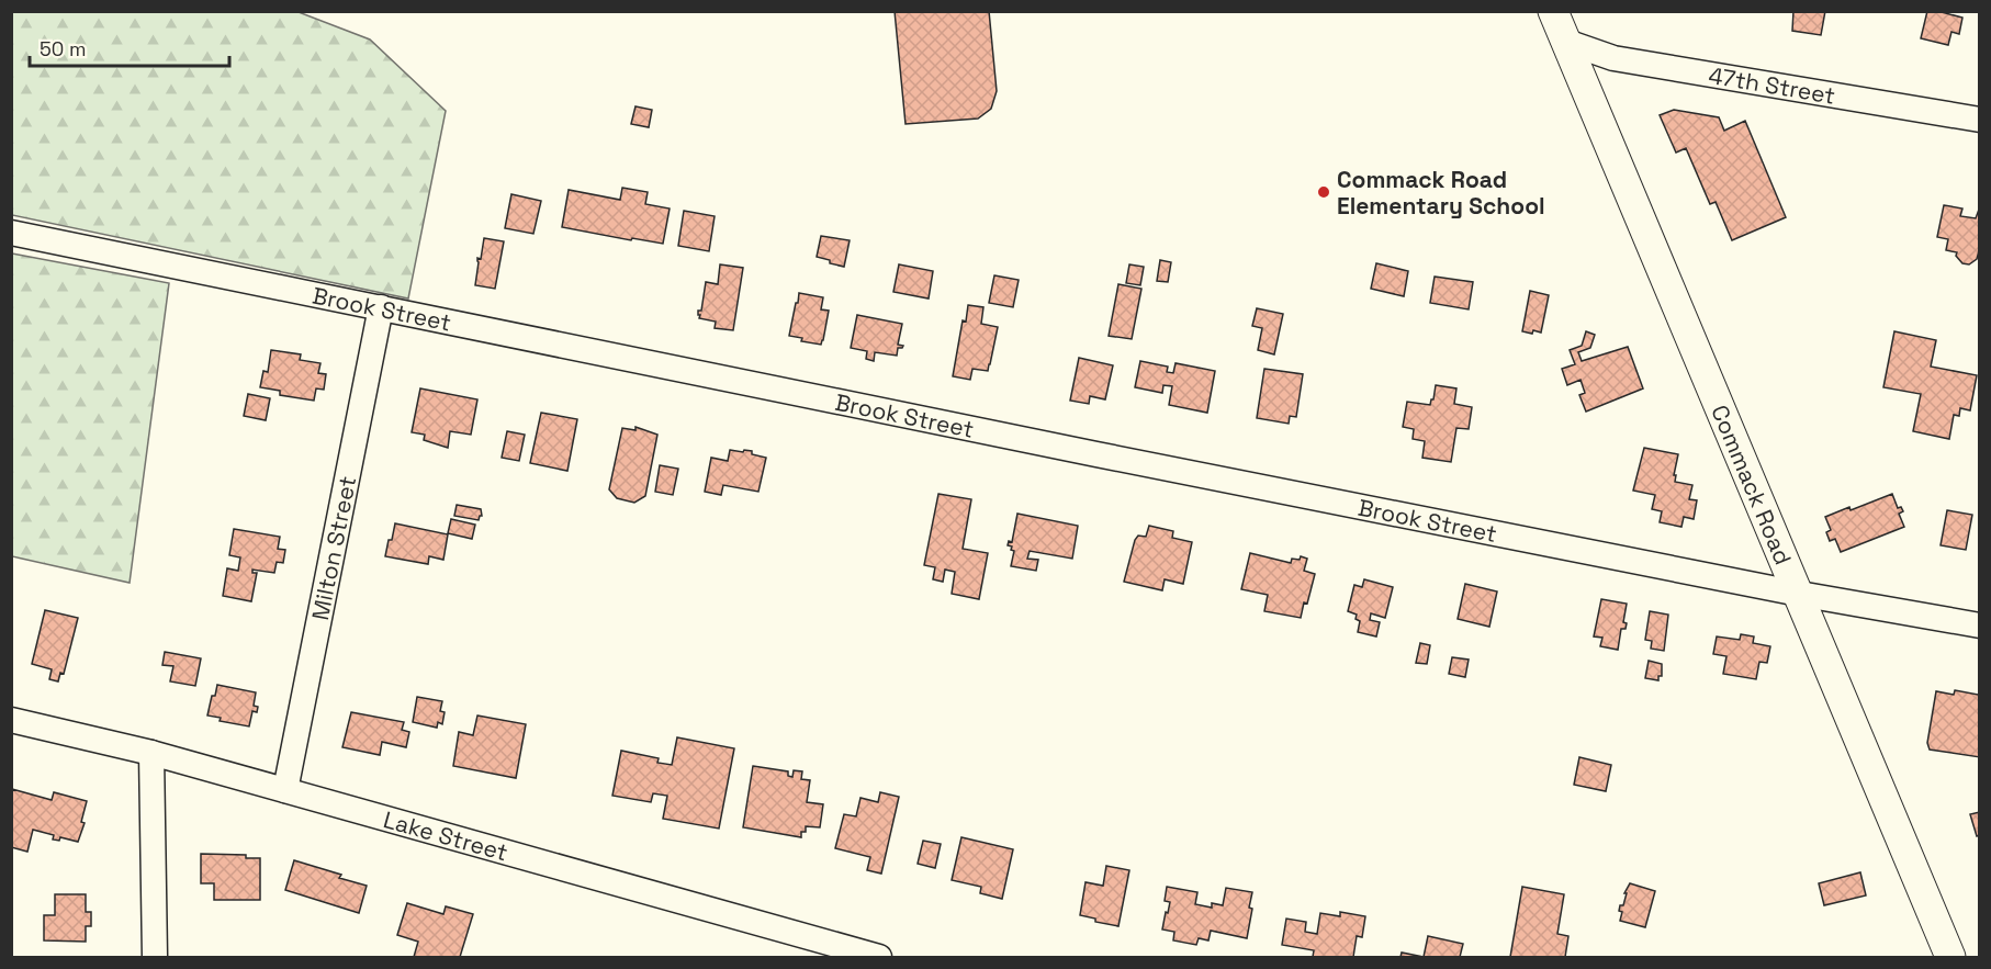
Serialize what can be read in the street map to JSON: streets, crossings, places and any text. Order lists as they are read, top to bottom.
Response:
{
  "streets": {
    "street": [
      "47th Street",
      "Brook Street",
      "Commack Road",
      "Milton Street",
      "Lake Street"
    ]
  },
  "crossings": [
    ["47th Street", "Commack Road"],
    ["Brook Street", "Commack Road"],
    ["Brook Street", "Milton Street"],
    ["Milton Street", "Lake Street"]
  ],
  "places": ["Commack Road Elementary School"],
  "scale_bar": "50 m"
}
